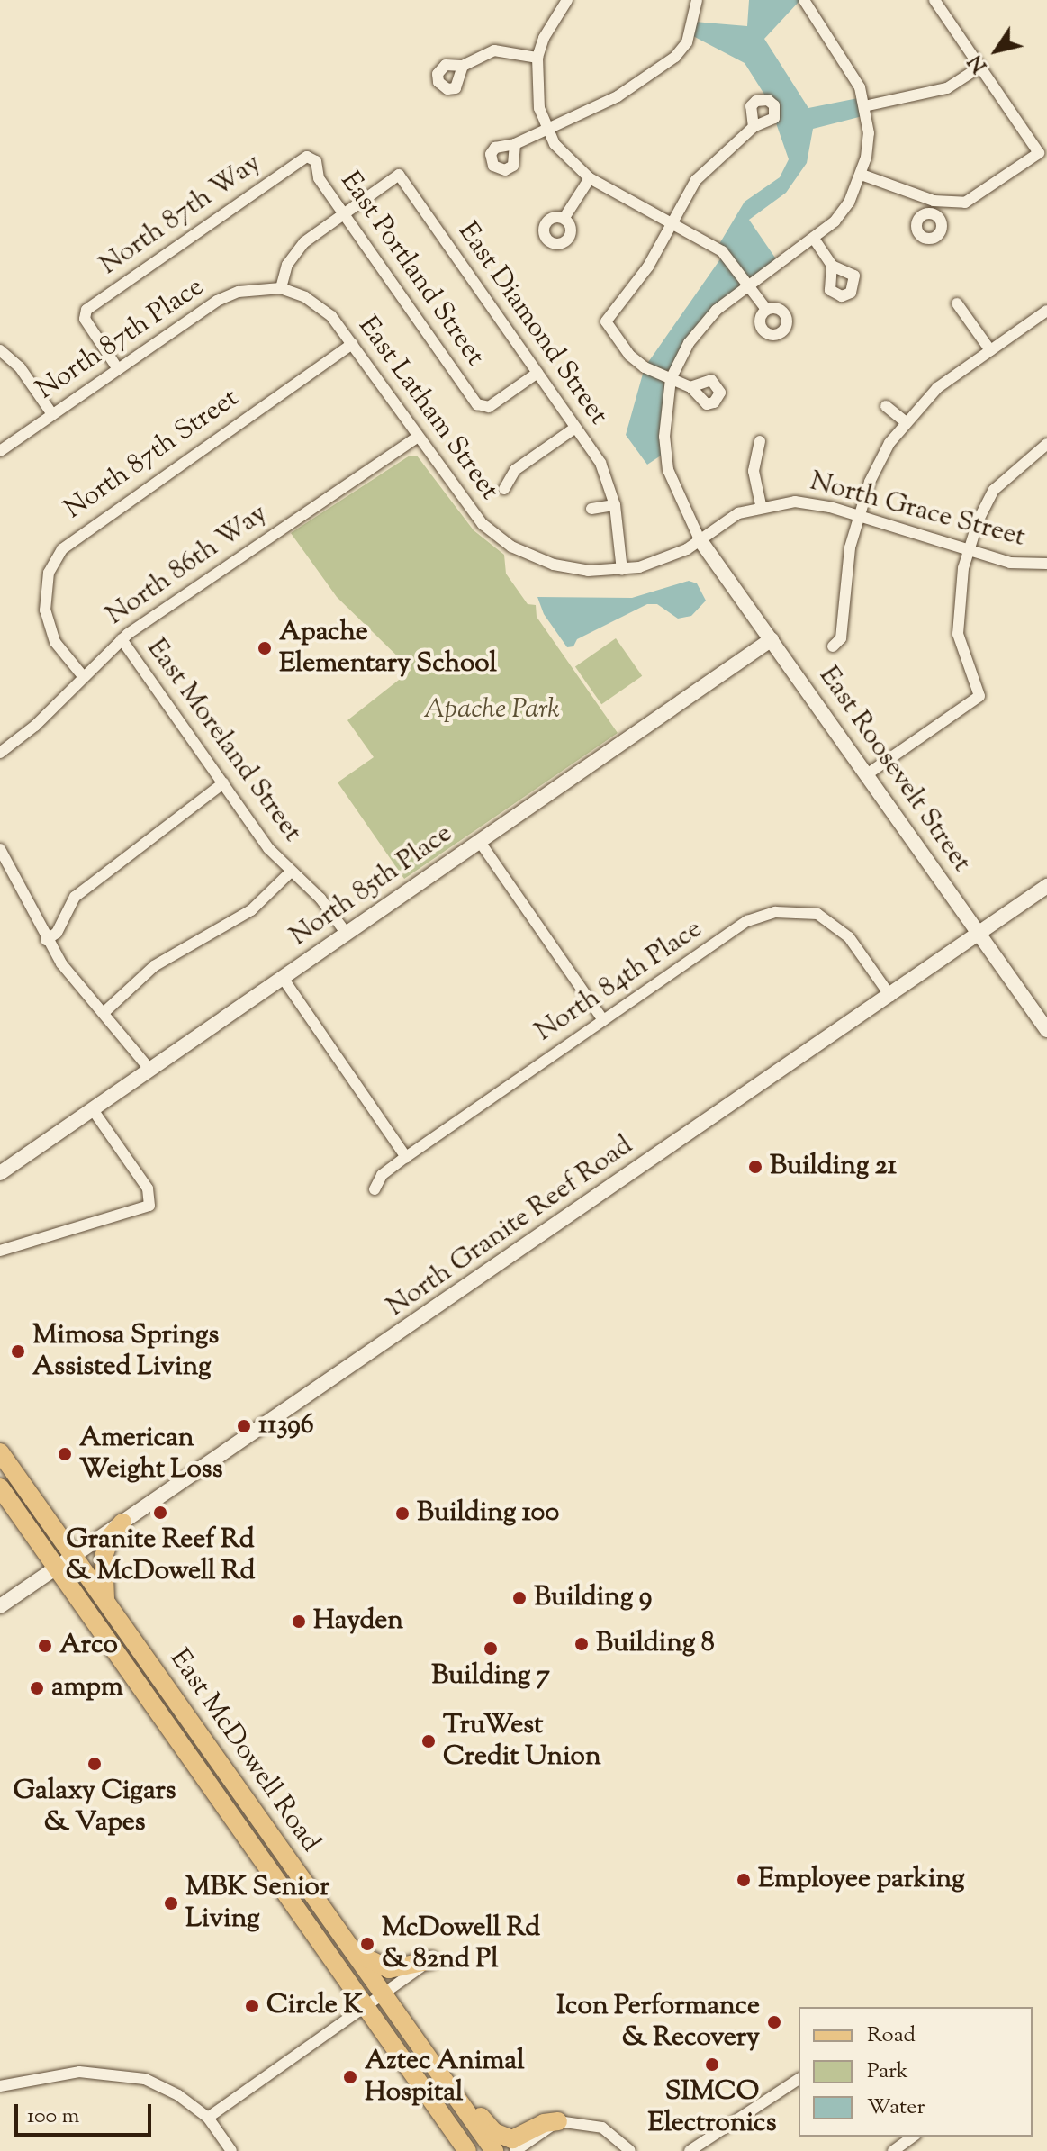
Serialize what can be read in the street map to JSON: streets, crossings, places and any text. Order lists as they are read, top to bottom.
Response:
{
  "streets": {
    "main road": ["East McDowell Road"],
    "street": [
      "North 87th Way",
      "East Portland Street",
      "East Diamond Street",
      "North 87th Place",
      "East Latham Street",
      "North 87th Street",
      "North Grace Street",
      "North 86th Way",
      "East Moreland Street",
      "East Roosevelt Street",
      "North 85th Place",
      "North 84th Place",
      "North Granite Reef Road"
    ]
  },
  "crossings": [
    ["North 87th Way", "East Portland Street"],
    ["North 87th Way", "North 87th Place"],
    ["East Portland Street", "East Diamond Street"],
    ["East Diamond Street", "East Latham Street"],
    ["North 87th Place", "East Latham Street"],
    ["East Latham Street", "North 87th Street"],
    ["East Latham Street", "North Grace Street"],
    ["East Latham Street", "North 86th Way"],
    ["East Latham Street", "East Roosevelt Street"],
    ["North 87th Street", "North 86th Way"],
    ["North Grace Street", "East Roosevelt Street"],
    ["North 86th Way", "East Moreland Street"],
    ["East Moreland Street", "North 85th Place"],
    ["East Roosevelt Street", "North 85th Place"],
    ["East Roosevelt Street", "North Granite Reef Road"],
    ["North 84th Place", "North Granite Reef Road"],
    ["North Granite Reef Road", "East McDowell Road"]
  ],
  "parks": ["Apache Park"],
  "places": [
    "Apache Elementary School",
    "Building 21",
    "Mimosa Springs Assisted Living",
    "11396",
    "American Weight Loss",
    "Granite Reef Rd & McDowell Rd",
    "Building 100",
    "Building 9",
    "Hayden",
    "Building 8",
    "Arco",
    "Building 7",
    "ampm",
    "TruWest Credit Union",
    "Galaxy Cigars & Vapes",
    "Employee parking",
    "MBK Senior Living",
    "McDowell Rd & 82nd Pl",
    "Circle K",
    "Icon Performance & Recovery",
    "SIMCO Electronics",
    "Aztec Animal Hospital"
  ],
  "legend": ["Road", "Park", "Water"],
  "scale_bar": "100 m",
  "north": "bottom left"
}
